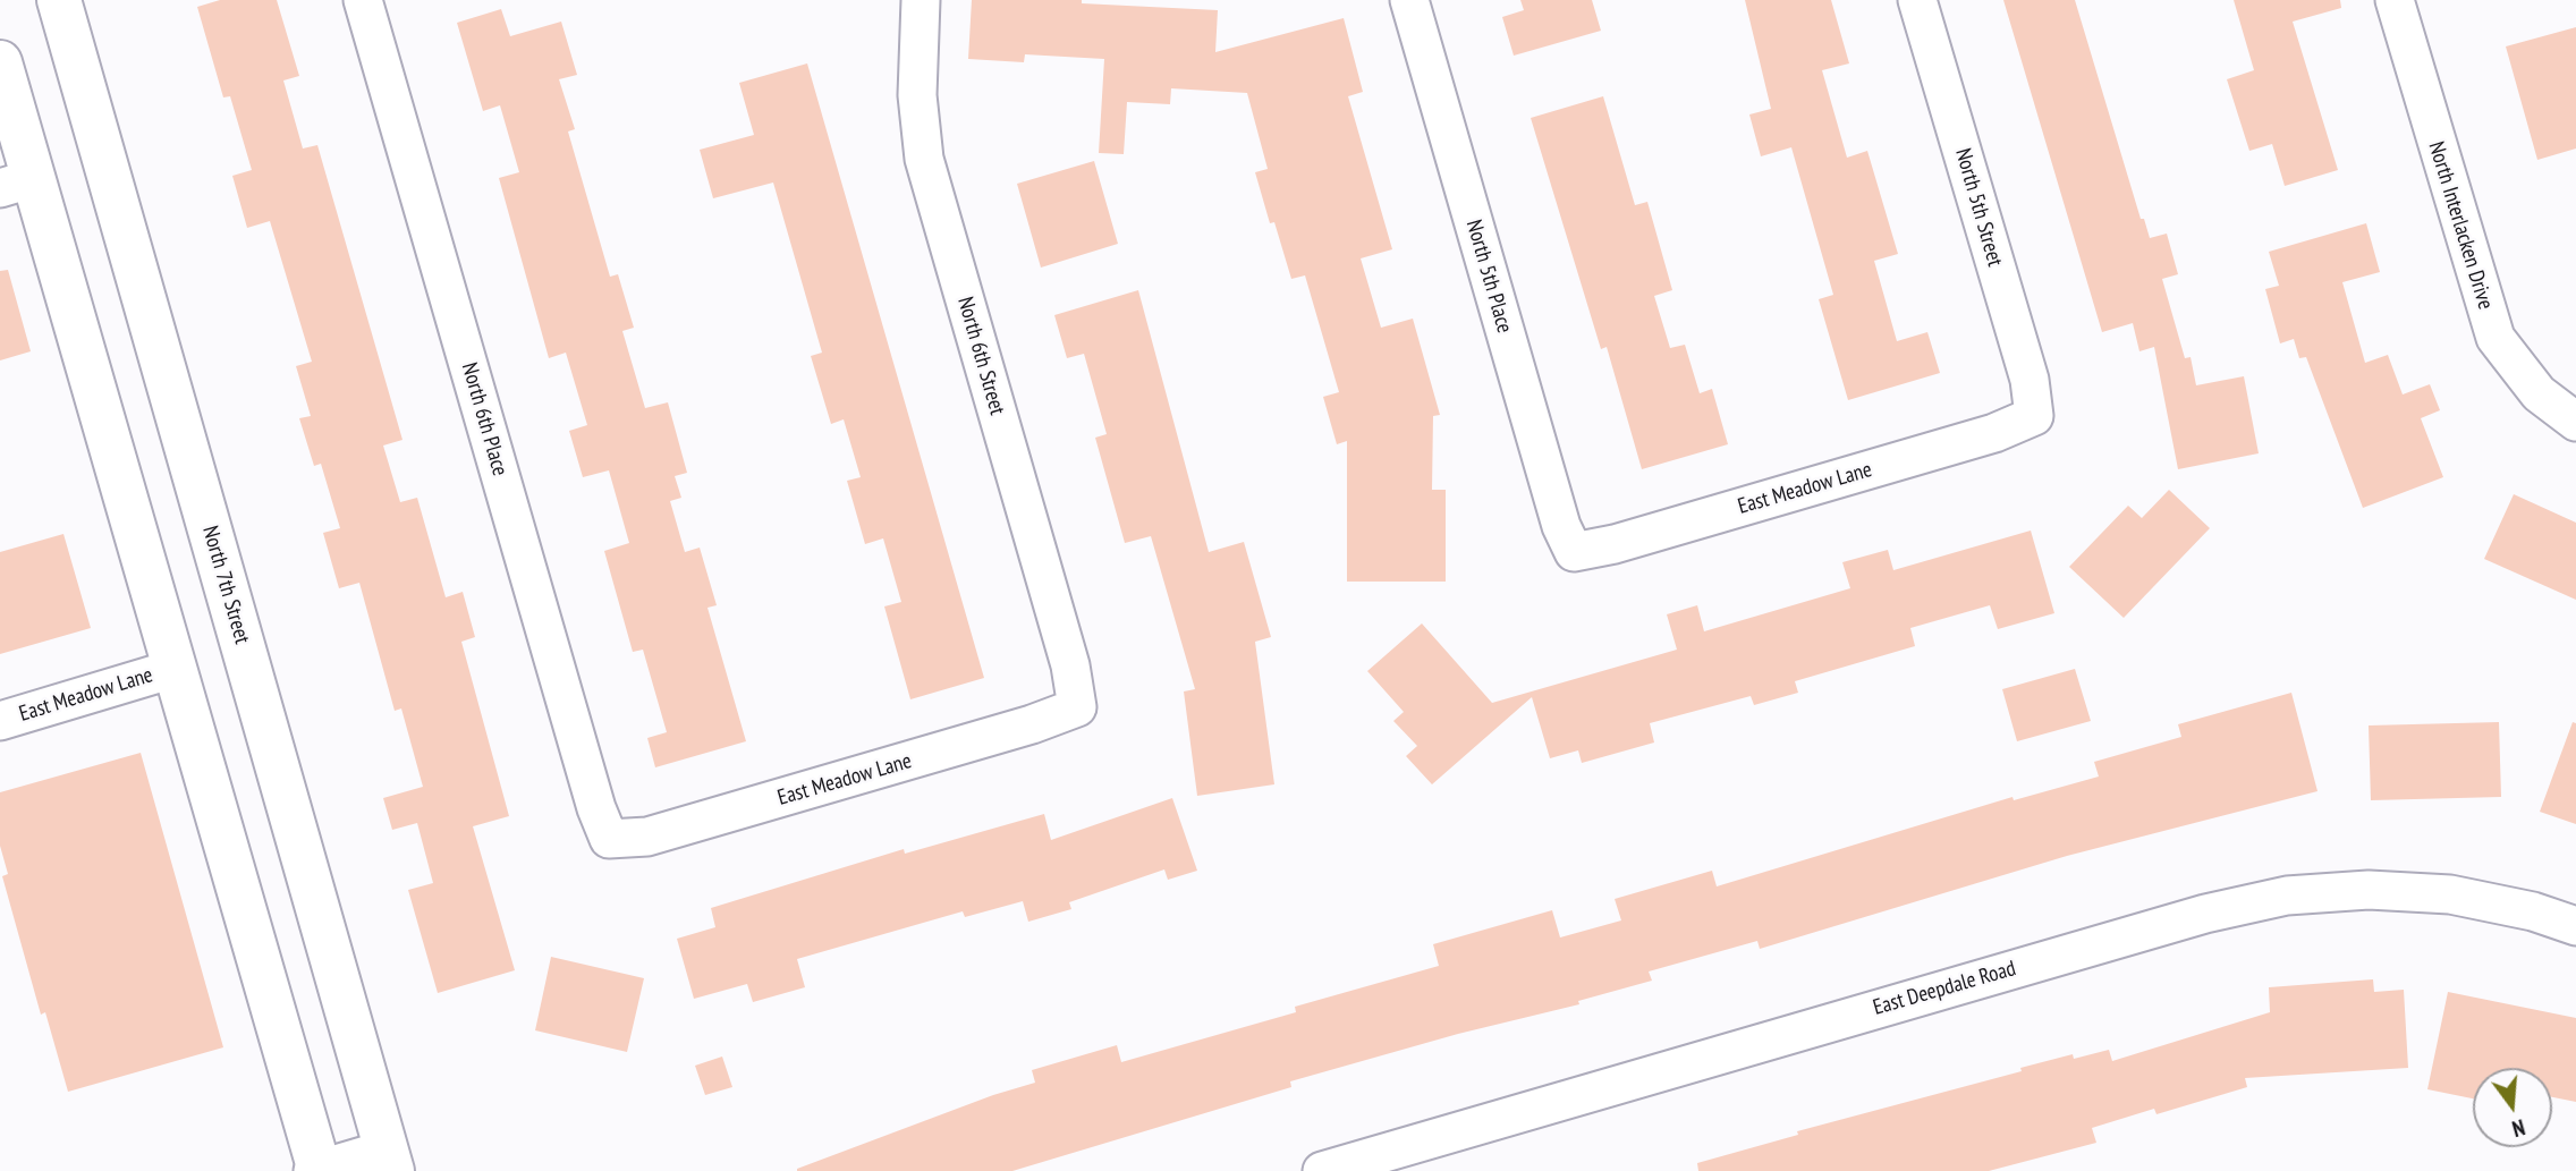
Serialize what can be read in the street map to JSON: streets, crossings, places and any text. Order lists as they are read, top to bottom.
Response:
{
  "streets": {
    "main road": ["North 7th Street"],
    "street": [
      "North 5th Street",
      "North Interlacken Drive",
      "North 5th Place",
      "North 6th Street",
      "North 6th Place",
      "East Meadow Lane",
      "East Deepdale Road"
    ]
  },
  "crossings": [
    ["North 5th Street", "East Meadow Lane"],
    ["North 5th Place", "East Meadow Lane"],
    ["North 6th Street", "East Meadow Lane"],
    ["North 6th Place", "East Meadow Lane"]
  ],
  "north": "bottom"
}
